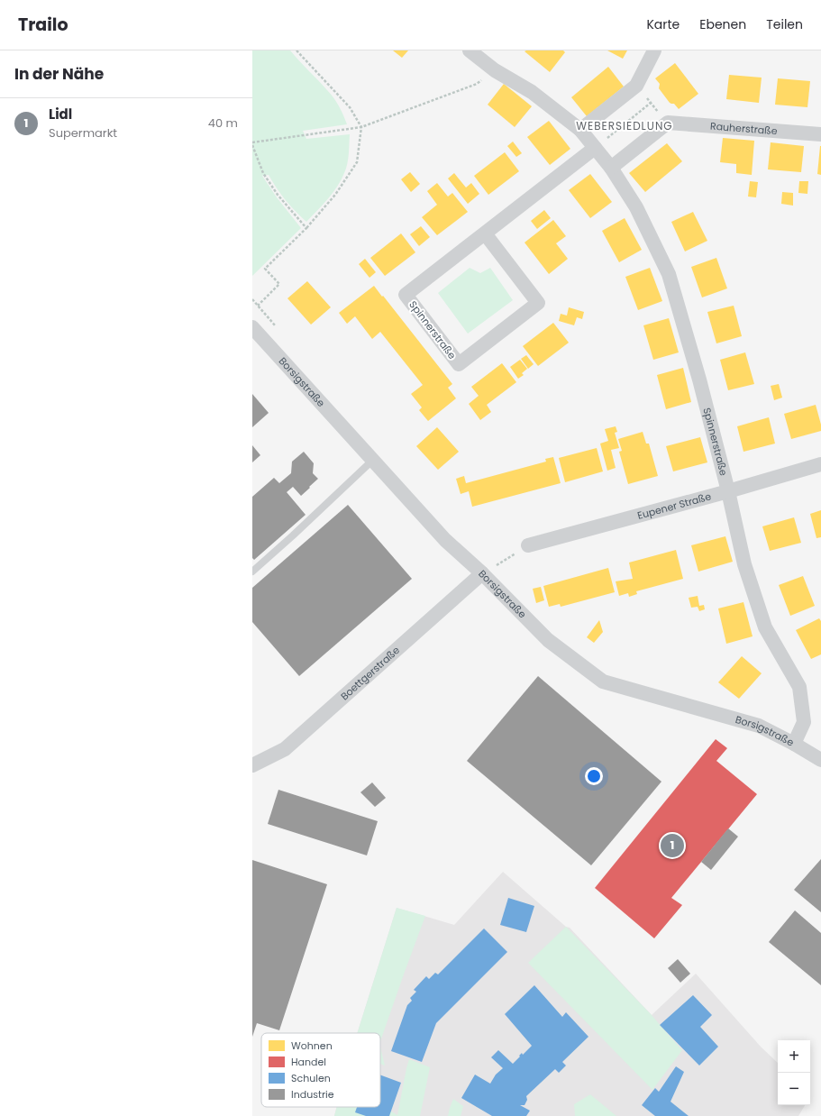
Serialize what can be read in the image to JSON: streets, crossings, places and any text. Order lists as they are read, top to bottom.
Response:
{
  "streets": {
    "street": [
      "Rauherstraße",
      "Spinnerstraße",
      "Borsigstraße",
      "Eupener Straße",
      "Boettgerstraße"
    ]
  },
  "crossings": [
    ["Spinnerstraße", "Borsigstraße"],
    ["Spinnerstraße", "Eupener Straße"],
    ["Borsigstraße", "Boettgerstraße"]
  ],
  "districts": ["WEBERSIEDLUNG"],
  "legend": [
    "Wohnen",
    "Handel",
    "Schulen",
    "Industrie"
  ],
  "page": {
    "header": "Trailo",
    "nav": ["Karte", "Ebenen", "Teilen"],
    "heading": "In der Nähe",
    "list": [
      {
        "mark": "1",
        "name": "Lidl",
        "note": "Supermarkt",
        "value": "40 m"
      }
    ],
    "pins": "1",
    "map_buttons": ["+", "−"]
  }
}
